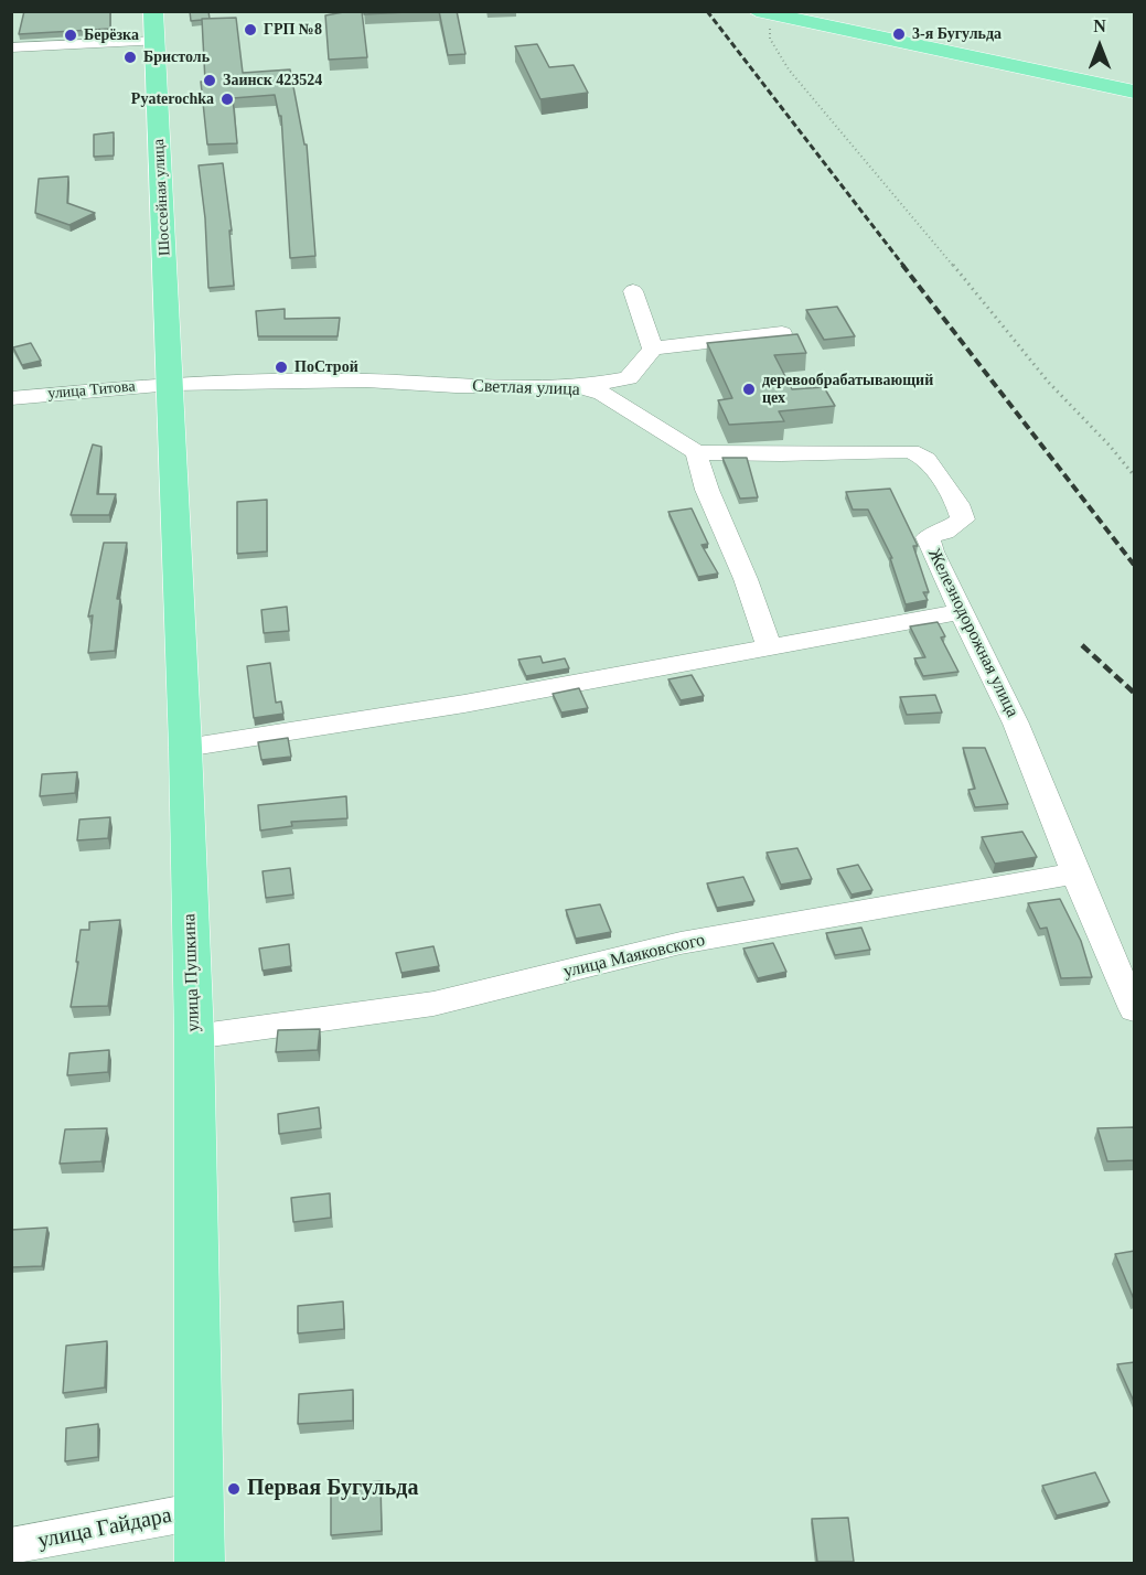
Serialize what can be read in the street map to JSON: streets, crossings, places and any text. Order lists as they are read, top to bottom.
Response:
{
  "streets": {
    "main road": ["Шоссейная улица", "улица Пушкина"],
    "street": [
      "Светлая улица",
      "улица Титова",
      "Железнодорожная улица",
      "улица Маяковского",
      "улица Гайдара"
    ]
  },
  "crossings": [
    ["Шоссейная улица", "Светлая улица"],
    ["Шоссейная улица", "улица Титова"],
    ["Шоссейная улица", "улица Пушкина"],
    ["Светлая улица", "улица Титова"],
    ["Светлая улица", "Железнодорожная улица"],
    ["Светлая улица", "улица Пушкина"],
    ["улица Титова", "улица Пушкина"],
    ["Железнодорожная улица", "улица Маяковского"],
    ["улица Маяковского", "улица Пушкина"],
    ["улица Пушкина", "улица Гайдара"]
  ],
  "places": [
    "ГРП №8",
    "3-я Бугульда",
    "Берёзка",
    "Бристоль",
    "Заинск 423524",
    "Pyaterochka",
    "ПоСтрой",
    "деревообрабатывающий цех",
    "Первая Бугульда"
  ],
  "north": "top"
}
